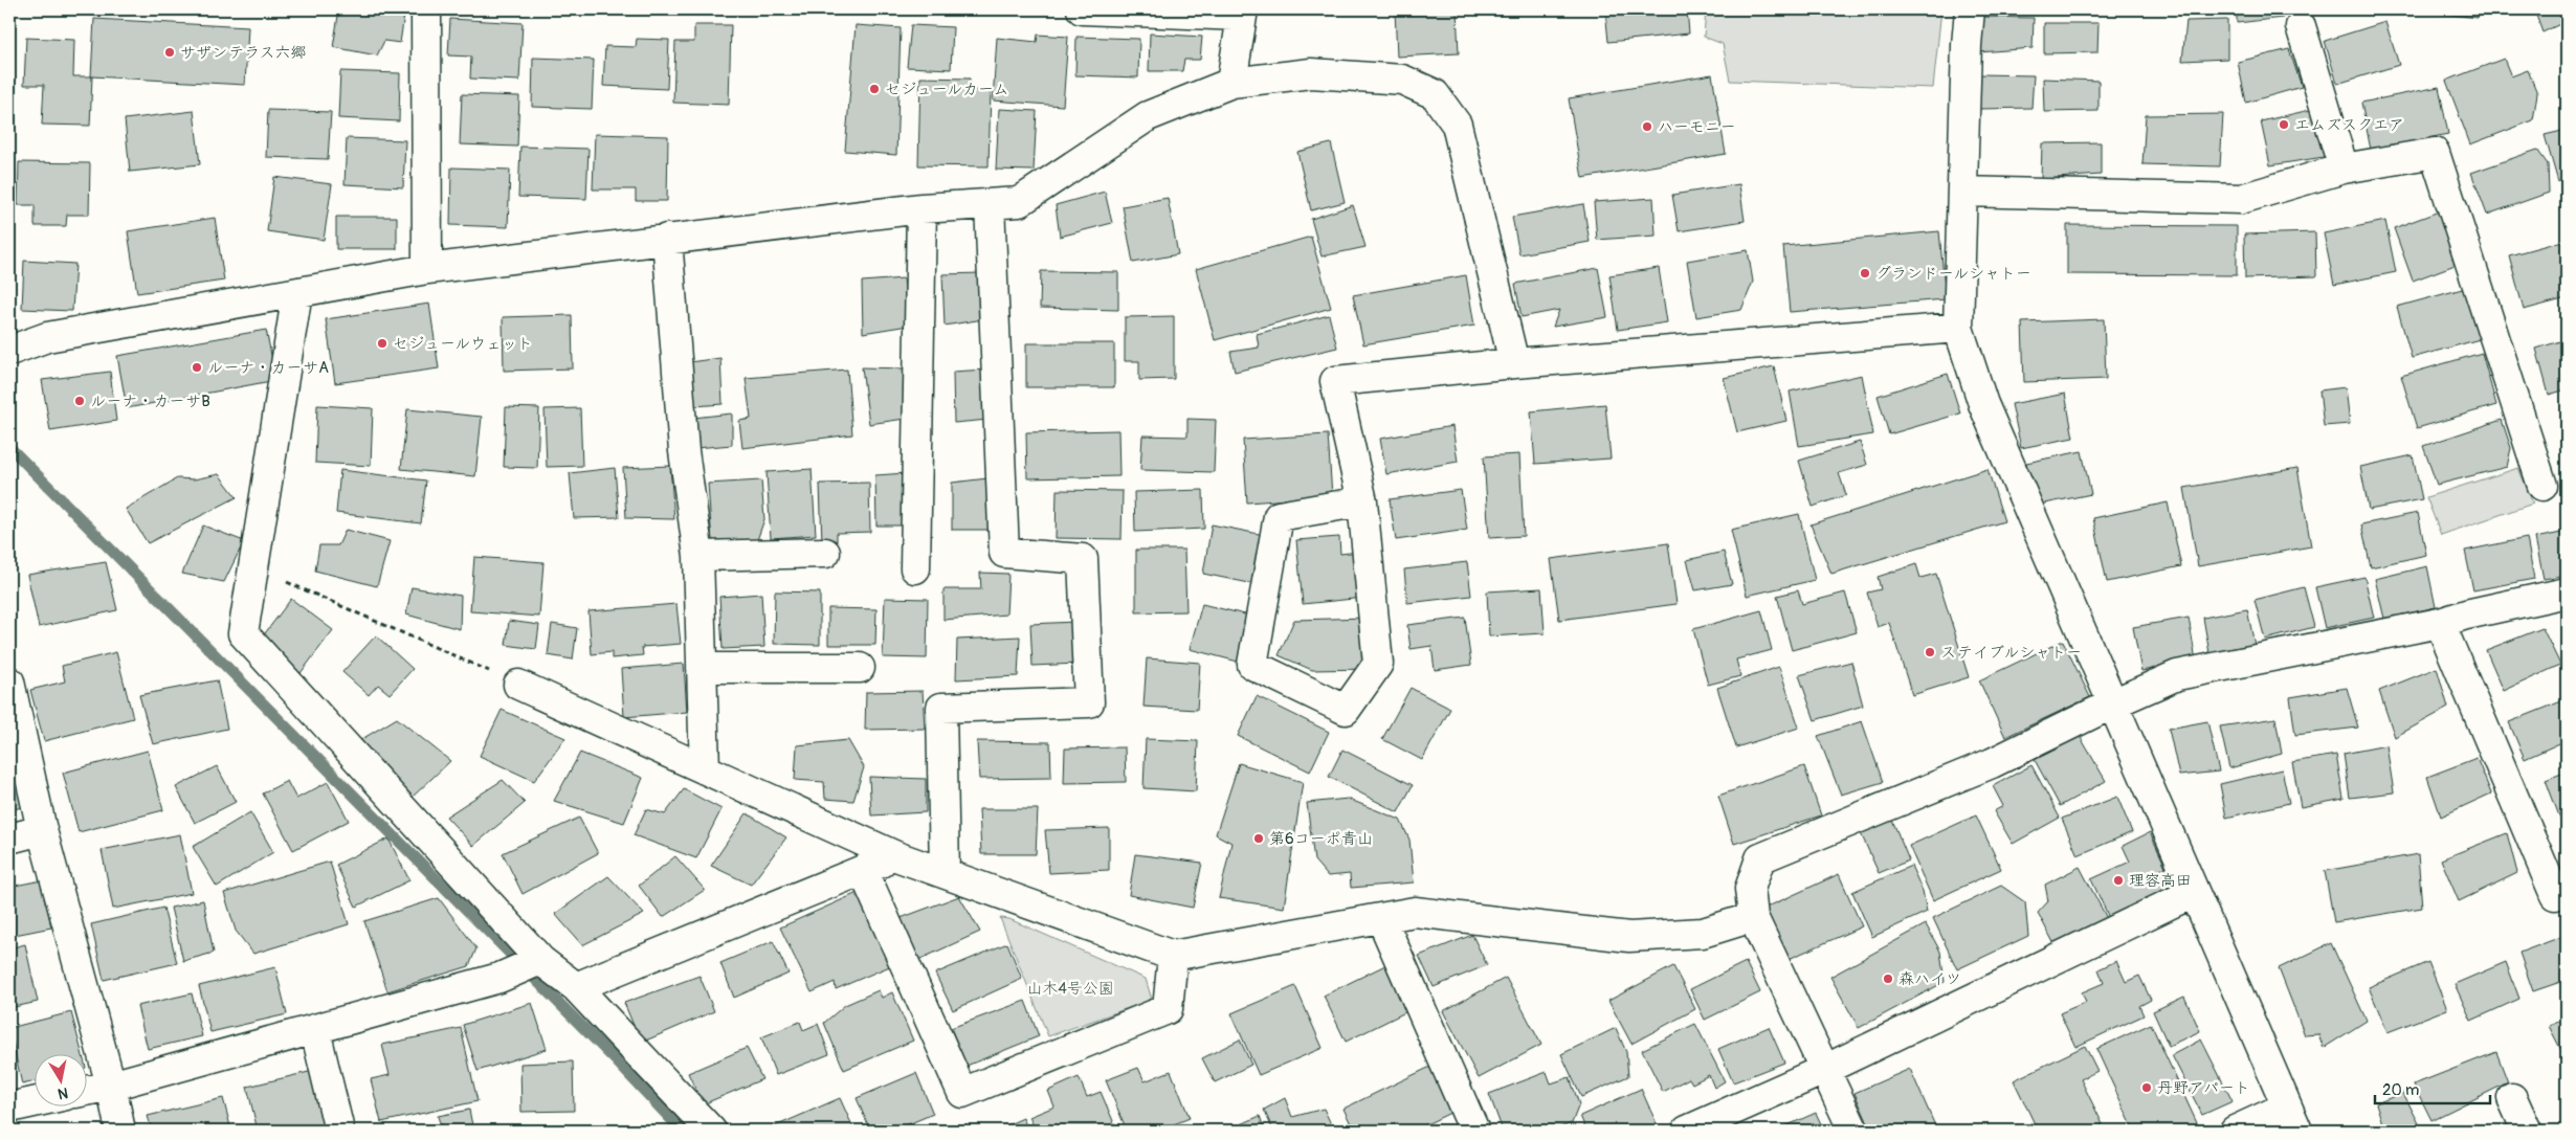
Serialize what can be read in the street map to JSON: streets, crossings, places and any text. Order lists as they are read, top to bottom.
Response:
{
  "parks": ["山木4号公園"],
  "places": [
    "サザンテラス六郷",
    "セジュールカーム",
    "エムズスクエア",
    "ハーモニー",
    "グランドールシャトー",
    "セジュールウェット",
    "ルーナ・カーサA",
    "ルーナ・カーサB",
    "ステイブルシャトー",
    "第6コーポ青山",
    "理容高田",
    "森ハイツ",
    "丹野アパート"
  ],
  "scale_bar": "20 m",
  "north": "bottom"
}
